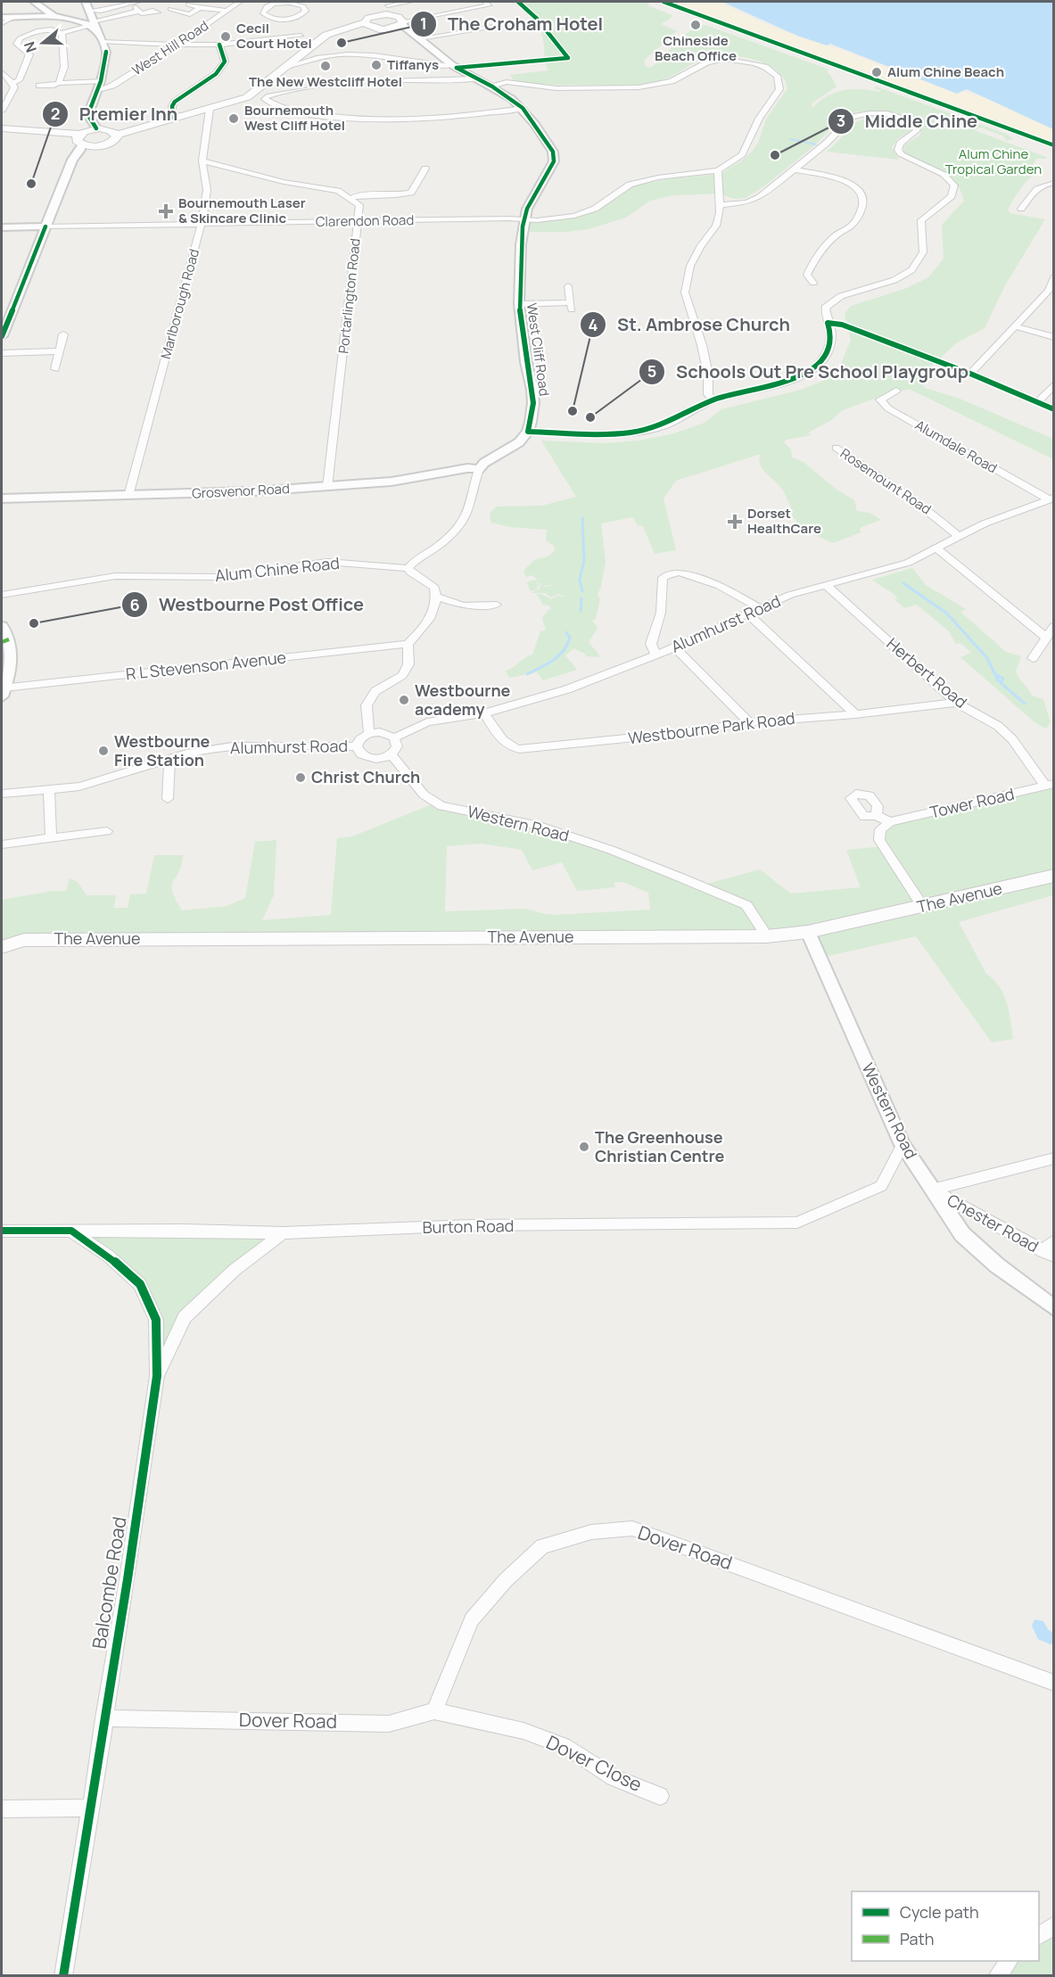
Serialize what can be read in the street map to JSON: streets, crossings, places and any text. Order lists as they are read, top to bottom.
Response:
{
  "streets": {
    "main road": ["The Avenue"],
    "street": [
      "West Hill Road",
      "Clarendon Road",
      "Portarlington Road",
      "Marlborough Road",
      "West Cliff Road",
      "Alumdale Road",
      "Rosemount Road",
      "Grosvenor Road",
      "Alum Chine Road",
      "Alumhurst Road",
      "R L Stevenson Avenue",
      "Herbert Road",
      "Westbourne Park Road",
      "Tower Road",
      "Western Road",
      "Chester Road",
      "Burton Road",
      "Dover Road",
      "Balcombe Road",
      "Dover Close"
    ]
  },
  "crossings": [
    ["Clarendon Road", "Portarlington Road"],
    ["Clarendon Road", "Marlborough Road"],
    ["Clarendon Road", "West Cliff Road"],
    ["Portarlington Road", "Grosvenor Road"],
    ["Marlborough Road", "Grosvenor Road"],
    ["Alumdale Road", "Alumhurst Road"],
    ["Rosemount Road", "Alumhurst Road"],
    ["Alumhurst Road", "Herbert Road"],
    ["Alumhurst Road", "Westbourne Park Road"],
    ["Alumhurst Road", "Western Road"],
    ["Herbert Road", "Westbourne Park Road"],
    ["Herbert Road", "Tower Road"],
    ["Western Road", "The Avenue"],
    ["Western Road", "Chester Road"],
    ["Western Road", "Burton Road"],
    ["Burton Road", "Balcombe Road"],
    ["Dover Road", "Balcombe Road"],
    ["Dover Road", "Dover Close"]
  ],
  "parks": ["Alum Chine Tropical Garden"],
  "places": {
    "other": [
      "Chineside Beach Office",
      "Cecil Court Hotel",
      "The Croham Hotel",
      "Tiffanys",
      "The New Westcliff Hotel",
      "Alum Chine Beach",
      "Bournemouth West Cliff Hotel",
      "Middle Chine",
      "Premier Inn",
      "St. Ambrose Church",
      "Schools Out Pre School Playgroup",
      "Westbourne Post Office",
      "Westbourne academy",
      "Westbourne Fire Station",
      "Christ Church",
      "The Greenhouse Christian Centre"
    ],
    "health": ["Bournemouth Laser & Skincare Clinic", "Dorset HealthCare"]
  },
  "legend": ["Cycle path", "Path"],
  "north": "left"
}
